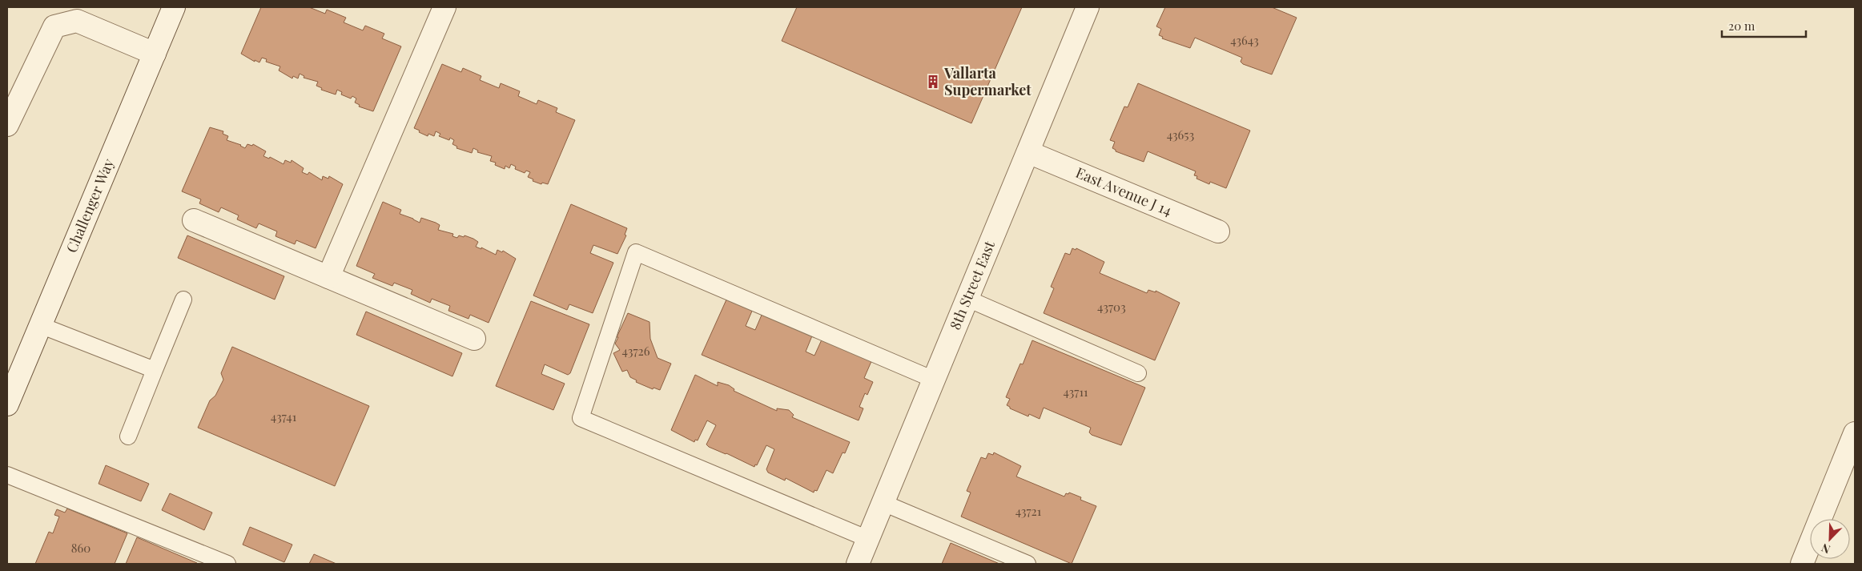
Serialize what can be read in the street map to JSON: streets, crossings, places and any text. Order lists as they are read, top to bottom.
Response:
{
  "streets": {
    "street": ["East Avenue J 14", "Challenger Way", "8th Street East"]
  },
  "crossings": [
    ["East Avenue J 14", "8th Street East"]
  ],
  "places": {
    "building": ["Vallarta Supermarket"]
  },
  "house_numbers": [
    "43643",
    "43653",
    "43703",
    "43726",
    "43711",
    "43741",
    "43721",
    "860"
  ],
  "scale_bar": "20 m",
  "north": "bottom left"
}
